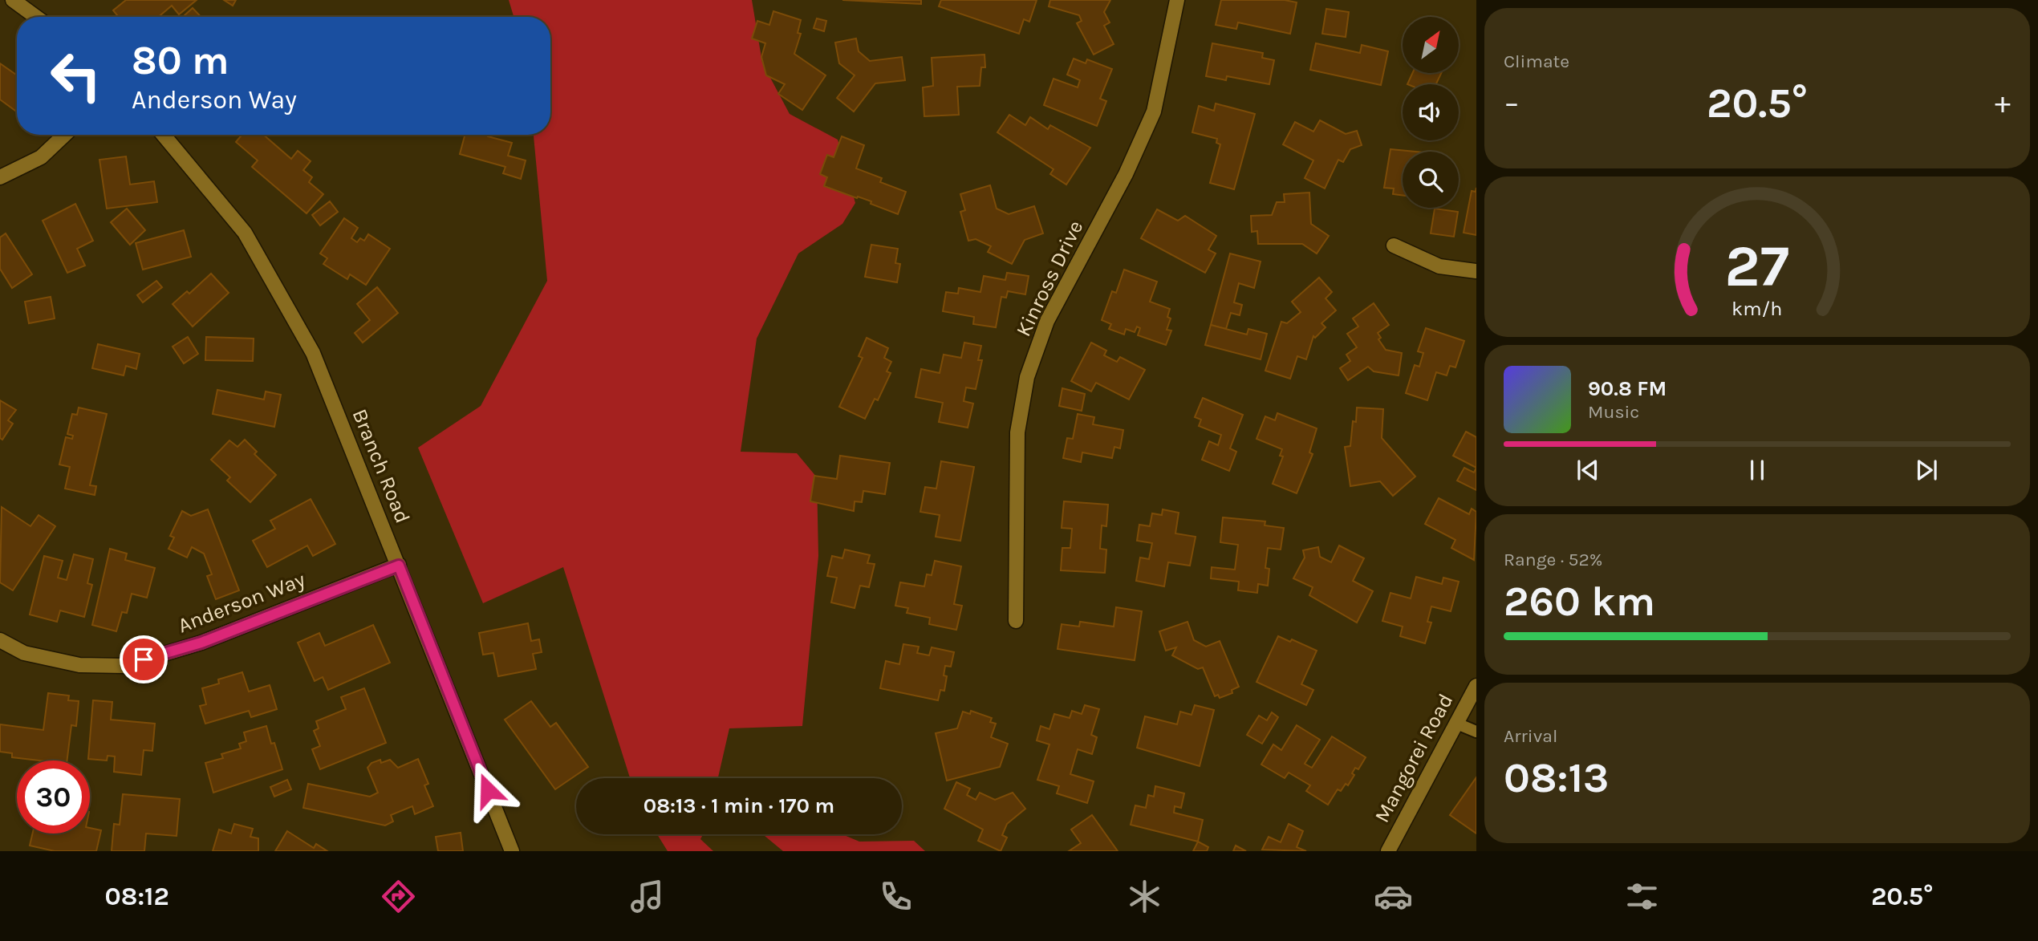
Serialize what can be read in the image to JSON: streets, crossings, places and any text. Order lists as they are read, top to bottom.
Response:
{
  "streets": {
    "street": [
      "Kinross Drive",
      "Branch Road",
      "Anderson Way",
      "Mangorei Road"
    ]
  },
  "crossings": [
    ["Branch Road", "Anderson Way"]
  ],
  "north": "top right",
  "page": {
    "tile": [
      "Climate",
      ["Range · 52%", "260 km"],
      ["Arrival", "08:13"]
    ],
    "turn": ["80 m", "Anderson Way"],
    "heat": ["−", "20.5°", "+"],
    "song": ["90.8 FM", "Music"],
    "limit": "30",
    "trip": "08:13 · 1 min · 170 m",
    "tabs": ["08:12", "20.5°"],
    "gauge": ["27", "km/h"]
  }
}
